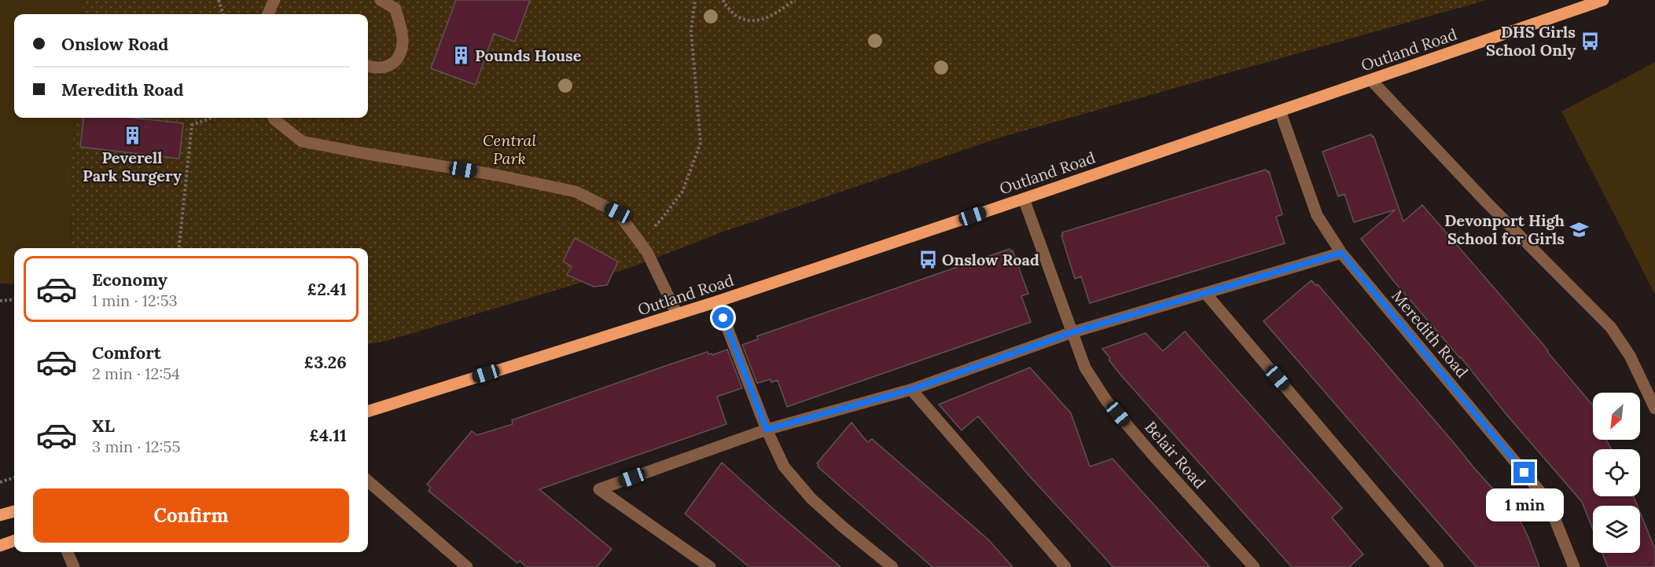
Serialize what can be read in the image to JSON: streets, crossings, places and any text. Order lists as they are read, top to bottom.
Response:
{
  "streets": {
    "main road": ["Outland Road"],
    "street": ["Meredith Road", "Belair Road"]
  },
  "crossings": [
    ["Outland Road", "Meredith Road"],
    ["Outland Road", "Belair Road"]
  ],
  "parks": ["Central Park"],
  "places": {
    "bus stop": ["DHS Girls School Only", "Onslow Road"],
    "building": ["Pounds House", "Peverell Park Surgery"],
    "school or university": ["Devonport High School for Girls"]
  },
  "north": "bottom left",
  "page": {
    "banner": ["Onslow Road", "Meredith Road"],
    "list": [
      {
        "name": "Economy",
        "note": "1 min · 12:53",
        "value": "£2.41"
      },
      {
        "name": "Comfort",
        "note": "2 min · 12:54",
        "value": "£3.26"
      },
      {
        "name": "XL",
        "note": "3 min · 12:55",
        "value": "£4.11"
      }
    ],
    "buttons": "Confirm",
    "bubble": "1 min"
  }
}
